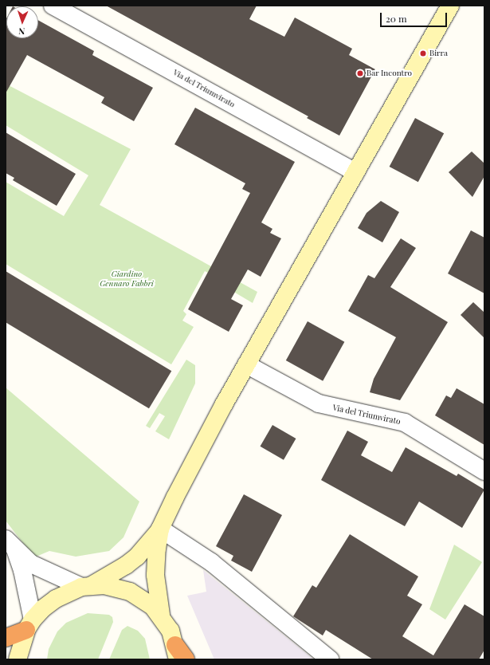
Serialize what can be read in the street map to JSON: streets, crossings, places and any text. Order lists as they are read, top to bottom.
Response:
{
  "streets": {
    "street": ["Via del Triumvirato"]
  },
  "parks": ["Giardino Gennaro Fabbri"],
  "places": ["Birra", "Bar Incontro"],
  "scale_bar": "20 m",
  "north": "bottom"
}
